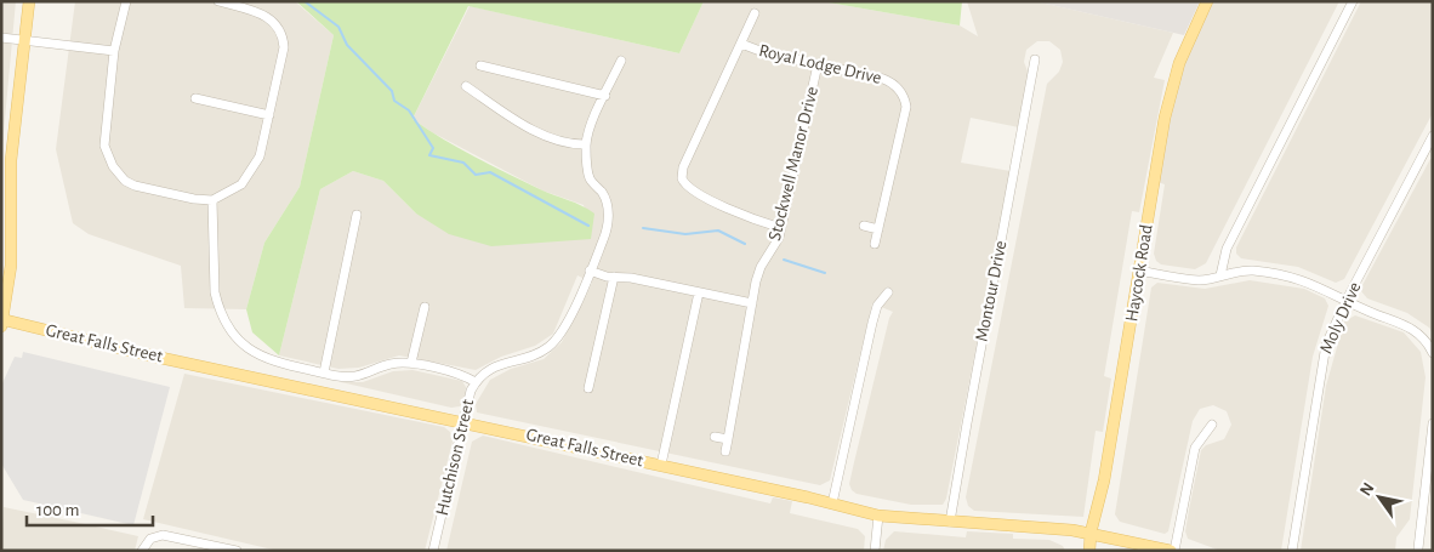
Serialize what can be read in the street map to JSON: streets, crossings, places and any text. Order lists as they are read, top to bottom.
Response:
{
  "streets": {
    "main road": ["Haycock Road", "Great Falls Street"],
    "street": [
      "Royal Lodge Drive",
      "Stockwell Manor Drive",
      "Montour Drive",
      "Moly Drive",
      "Hutchison Street"
    ]
  },
  "crossings": [
    ["Royal Lodge Drive", "Stockwell Manor Drive"],
    ["Haycock Road", "Great Falls Street"],
    ["Montour Drive", "Great Falls Street"],
    ["Great Falls Street", "Hutchison Street"]
  ],
  "scale_bar": "100 m",
  "north": "top left"
}
